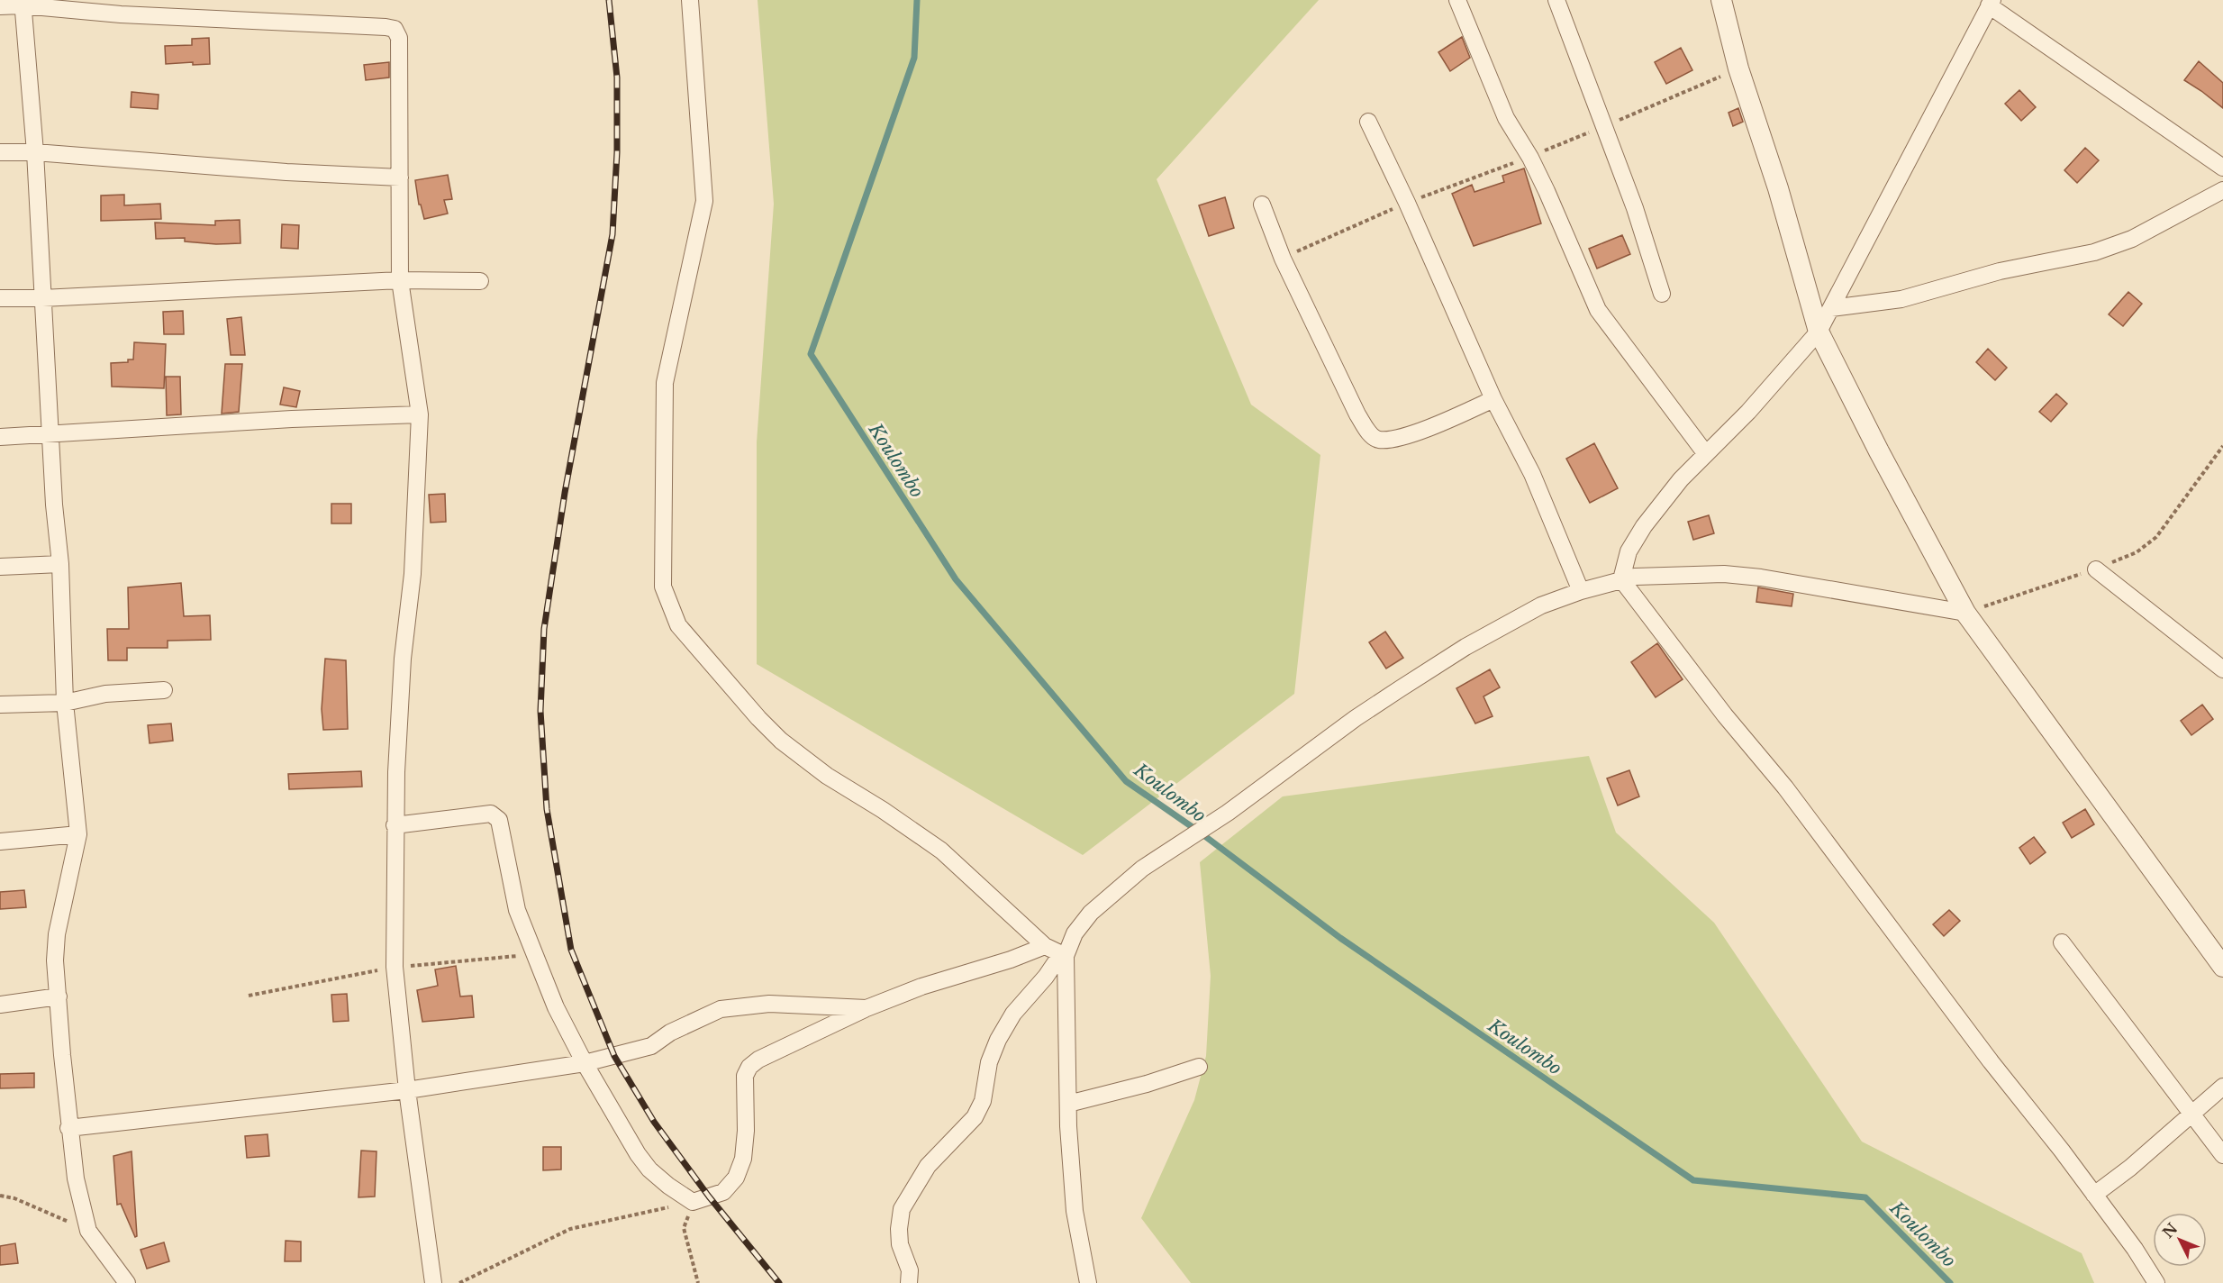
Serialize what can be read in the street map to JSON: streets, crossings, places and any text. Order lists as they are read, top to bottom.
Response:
{
  "water": ["Koulombo"],
  "north": "top left"
}
